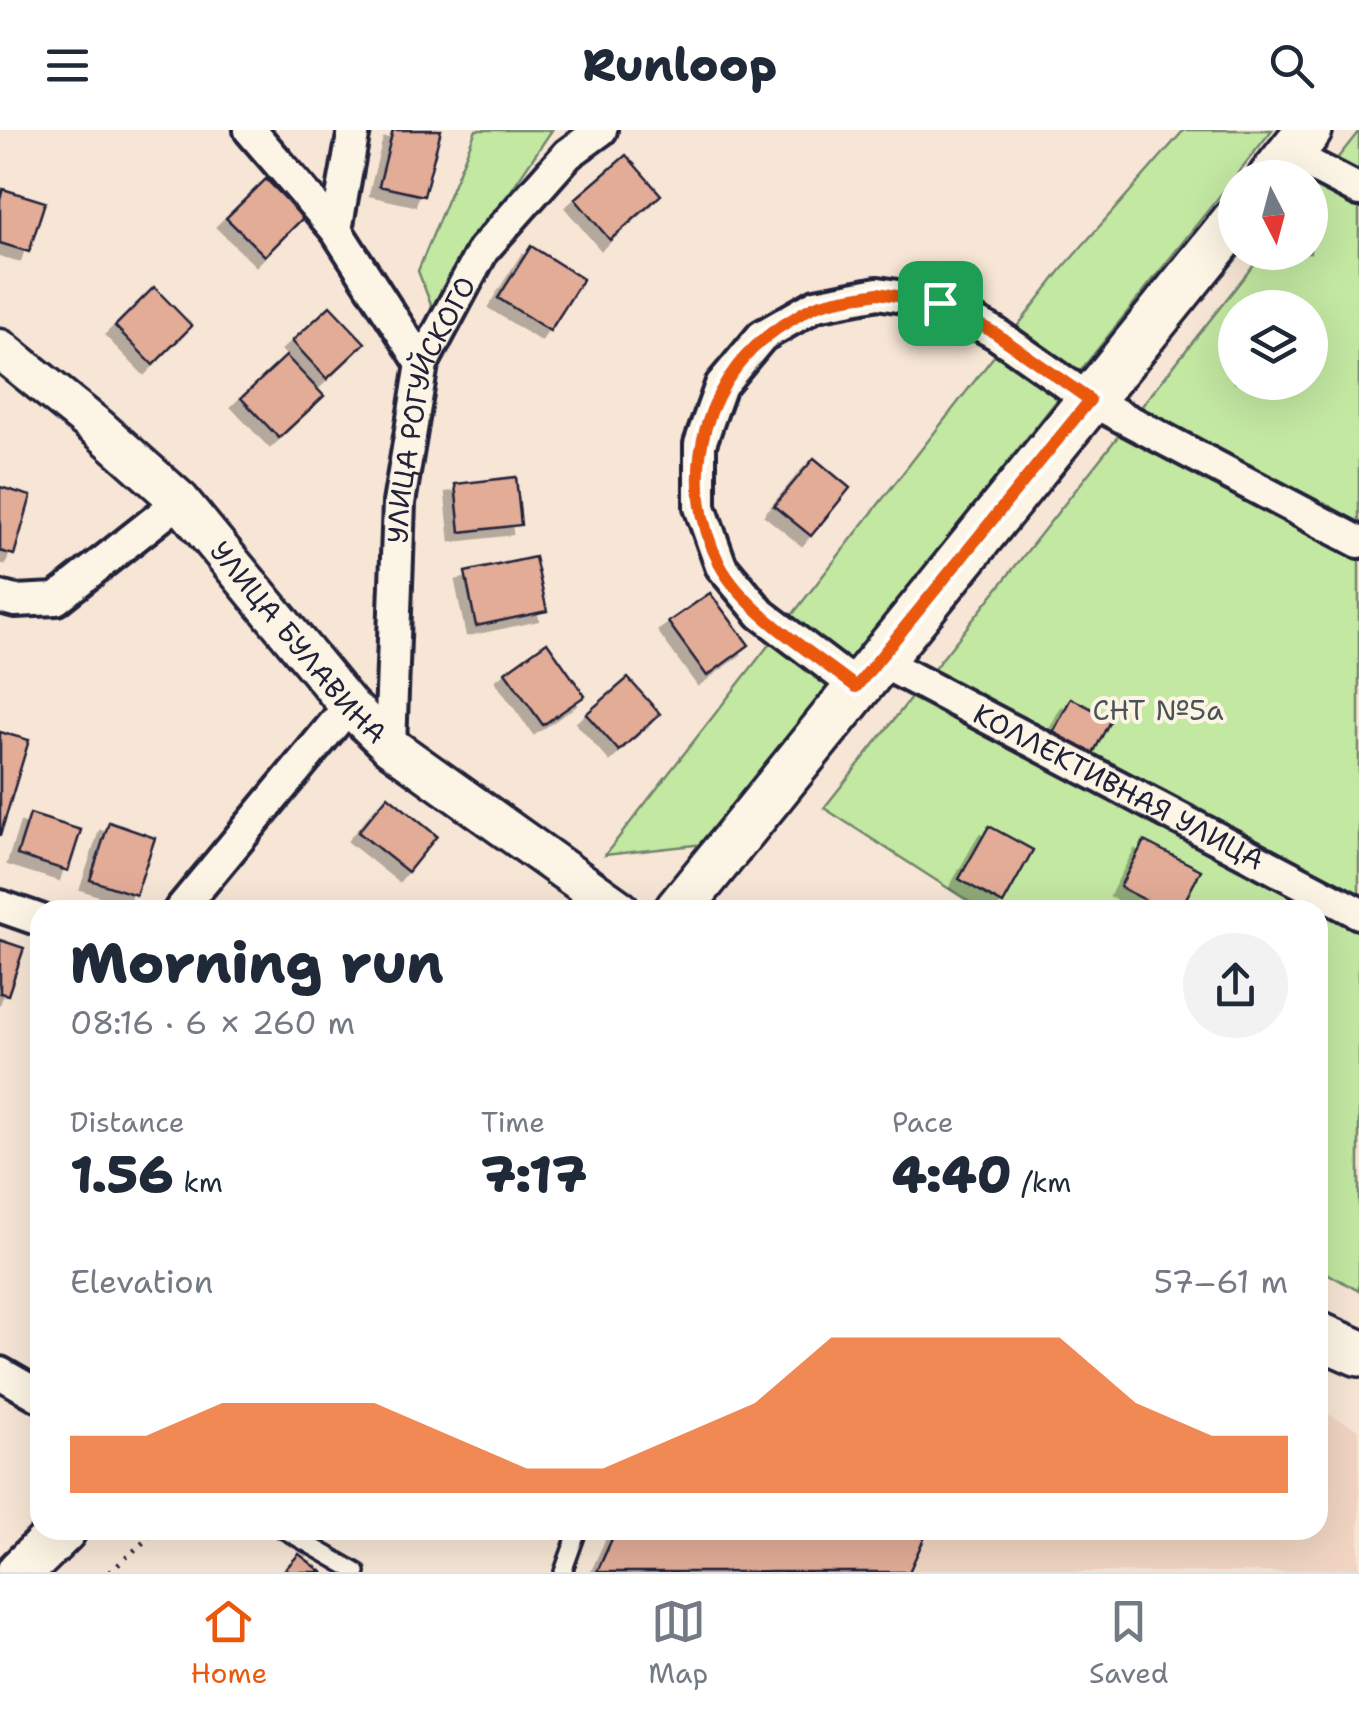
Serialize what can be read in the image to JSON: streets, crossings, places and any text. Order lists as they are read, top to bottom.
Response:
{
  "streets": {
    "street": ["УЛИЦА РОГУЙСКОГО", "УЛИЦА БУЛАВИНА", "КОЛЛЕКТИВНАЯ УЛИЦА"]
  },
  "crossings": [
    ["УЛИЦА РОГУЙСКОГО", "УЛИЦА БУЛАВИНА"]
  ],
  "parks": ["СНТ №5а"],
  "north": "bottom",
  "page": {
    "header": "Runloop",
    "heading": ["Morning run", "08:16 · 6 × 260 m"],
    "stats": [
      ["Distance", "1.56 km"],
      ["Time", "7:17"],
      ["Pace", "4:40 /km"]
    ],
    "chart": ["Elevation", "57–61 m"],
    "tabs": ["Home", "Map", "Saved"]
  }
}
